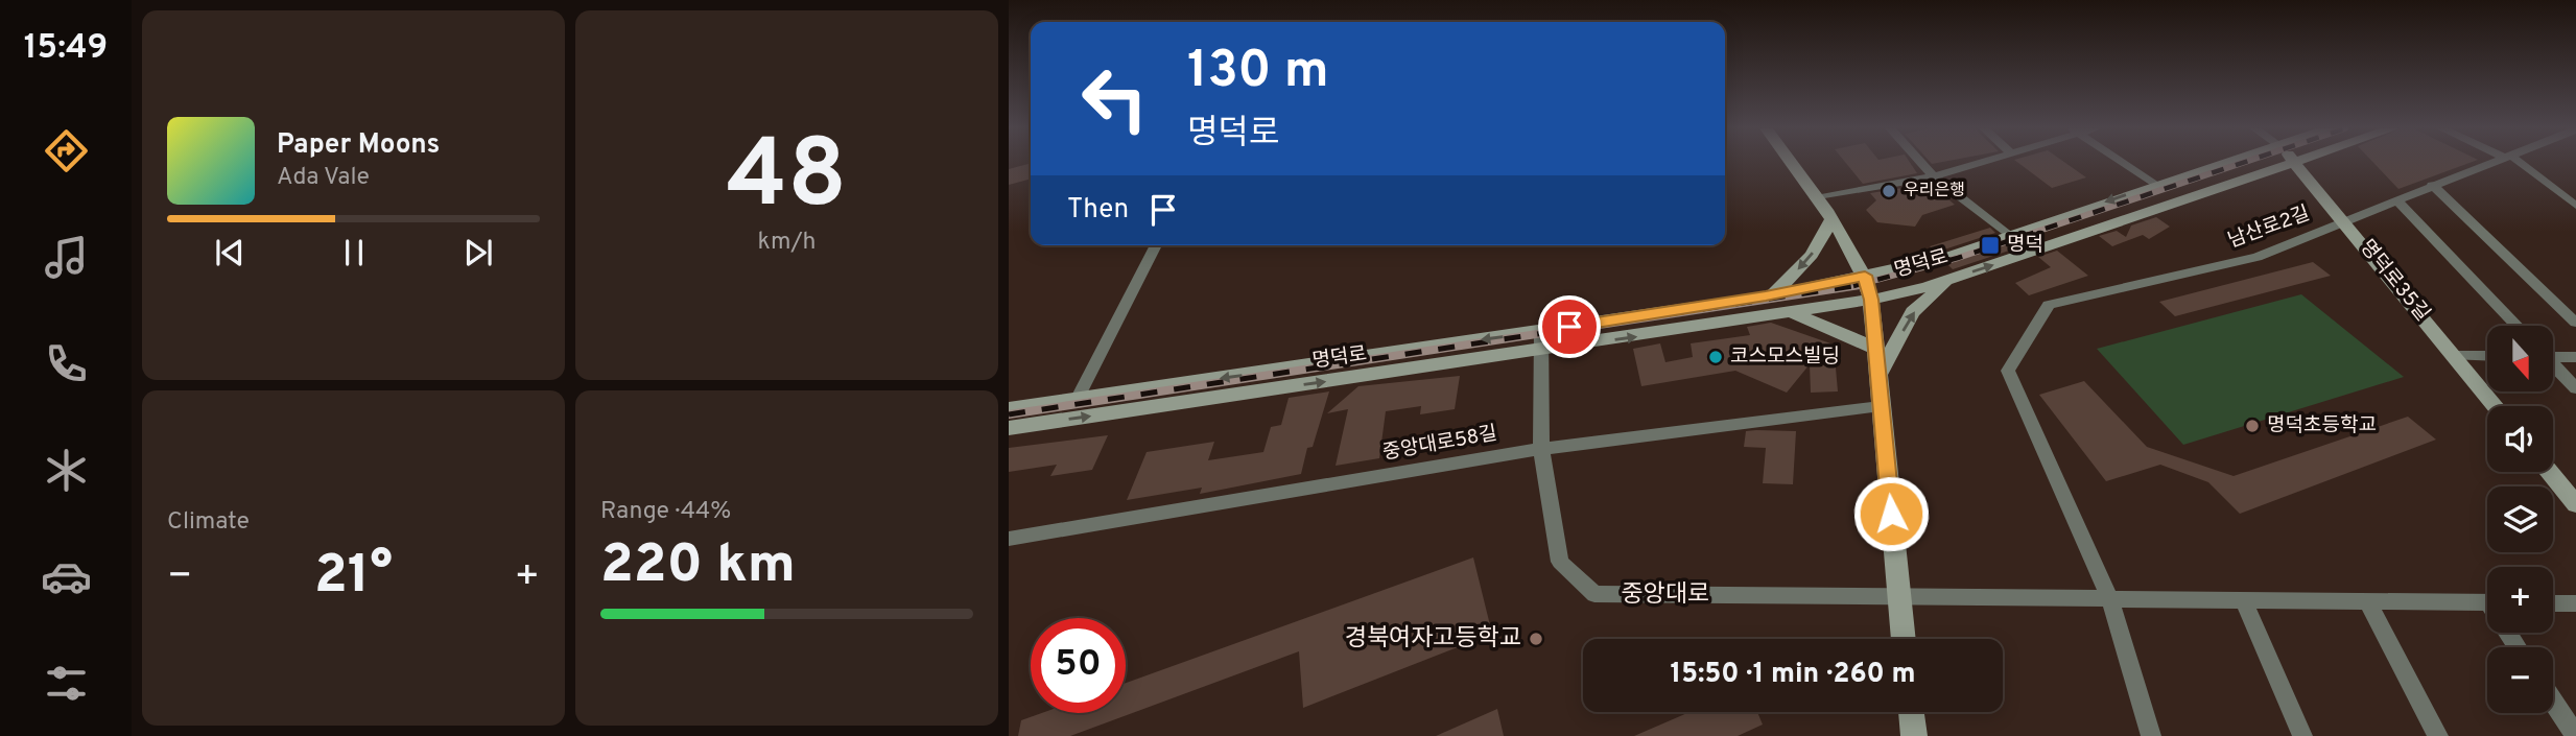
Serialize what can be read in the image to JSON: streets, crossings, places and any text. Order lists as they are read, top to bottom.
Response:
{
  "streets": {
    "main road": ["명덕로", "명덕로35길"],
    "street": ["남산로2길", "중앙대로58길", "중앙대로"]
  },
  "crossings": [
    ["남산로2길", "명덕로35길"],
    ["남산로2길", "중앙대로"],
    ["명덕로", "명덕로35길"],
    ["명덕로", "중앙대로"],
    ["중앙대로58길", "중앙대로"]
  ],
  "places": {
    "other": [
      "우리은행",
      "코스모스빌딩",
      "명덕초등학교",
      "경북여자고등학교"
    ],
    "transit": ["명덕"]
  },
  "north": "bottom",
  "page": {
    "tabs": "15:49",
    "tile": [
      ["48", "km/h"],
      "Climate",
      ["Range · 44%", "220 km"]
    ],
    "turn": ["130 m", "명덕로"],
    "song": ["Paper Moons", "Ada Vale"],
    "then": "Then",
    "map_buttons": ["+", "−"],
    "heat": ["−", "21°", "+"],
    "limit": "50",
    "trip": "15:50 · 1 min · 260 m"
  }
}
